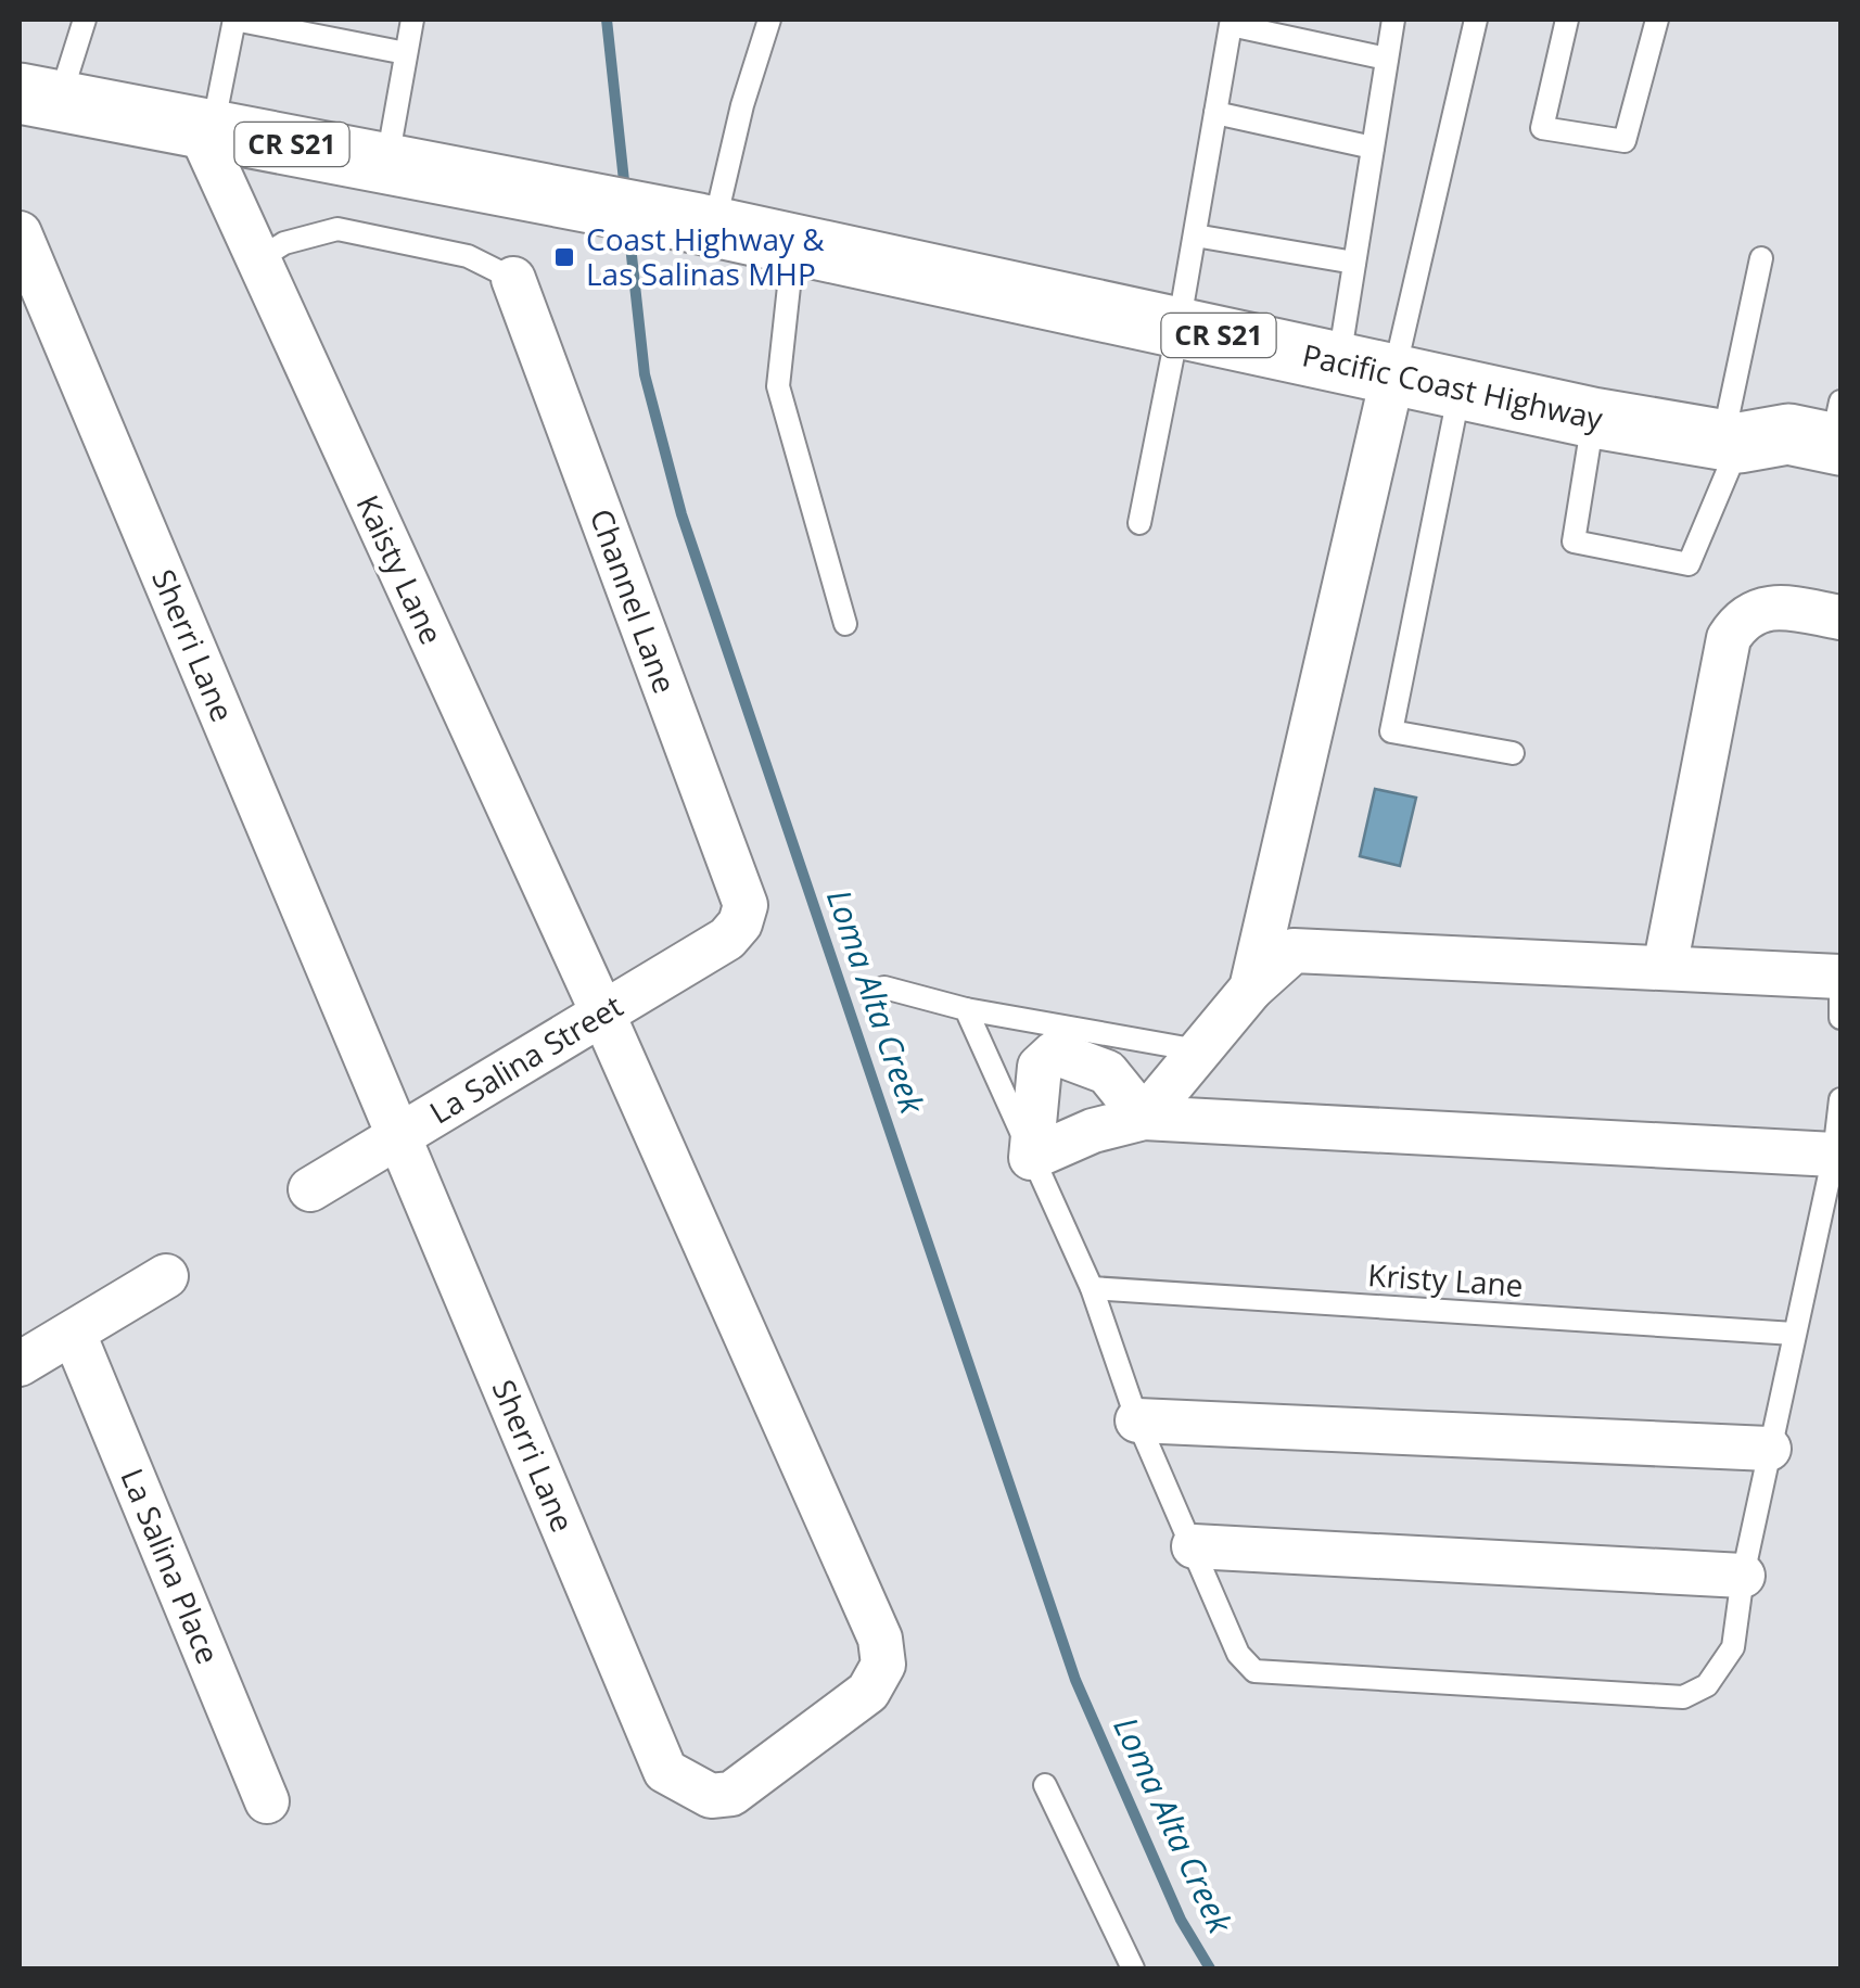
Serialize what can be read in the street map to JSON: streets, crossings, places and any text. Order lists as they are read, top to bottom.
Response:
{
  "streets": {
    "main road": ["CR S21", "Pacific Coast Highway"],
    "street": [
      "Kaisty Lane",
      "Channel Lane",
      "Sherri Lane",
      "La Salina Street",
      "La Salina Place"
    ],
    "lane": ["Kristy Lane"]
  },
  "crossings": [
    ["Pacific Coast Highway", "Kaisty Lane"],
    ["Kaisty Lane", "Sherri Lane"],
    ["Kaisty Lane", "La Salina Street"],
    ["Channel Lane", "La Salina Street"],
    ["Sherri Lane", "La Salina Street"]
  ],
  "water": ["Loma Alta Creek"],
  "places": {
    "transit": ["Coast Highway & Las Salinas MHP"]
  }
}
